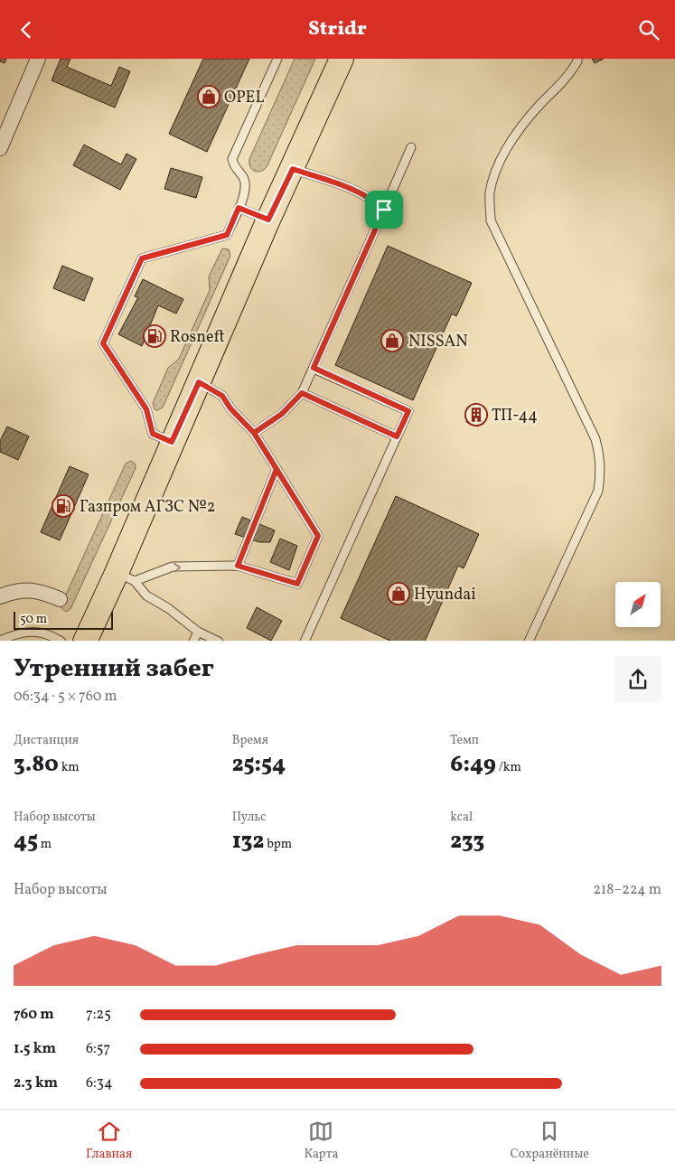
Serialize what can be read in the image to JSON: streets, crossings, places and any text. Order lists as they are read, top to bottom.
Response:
{
  "places": {
    "shop": ["OPEL", "NISSAN", "Hyundai"],
    "fuel station": ["Rosneft", "Газпром АГЗС №2"],
    "building": ["ТП-44"]
  },
  "scale_bar": "50 m",
  "north": "top right",
  "page": {
    "header": "Stridr",
    "scale": "50 m",
    "heading": ["Утренний забег", "06:34 · 5 × 760 m"],
    "stats": [
      ["Дистанция", "3.80 km"],
      ["Время", "25:54"],
      ["Темп", "6:49 /km"],
      ["Набор высоты", "45 m"],
      ["Пульс", "132 bpm"],
      ["kcal", "233"]
    ],
    "chart": ["Набор высоты", "218–224 m"],
    "list": [
      {
        "name": "760 m",
        "note": "7:25"
      },
      {
        "name": "1.5 km",
        "note": "6:57"
      },
      {
        "name": "2.3 km",
        "note": "6:34"
      }
    ],
    "tabs": ["Главная", "Карта", "Сохранённые"]
  }
}
